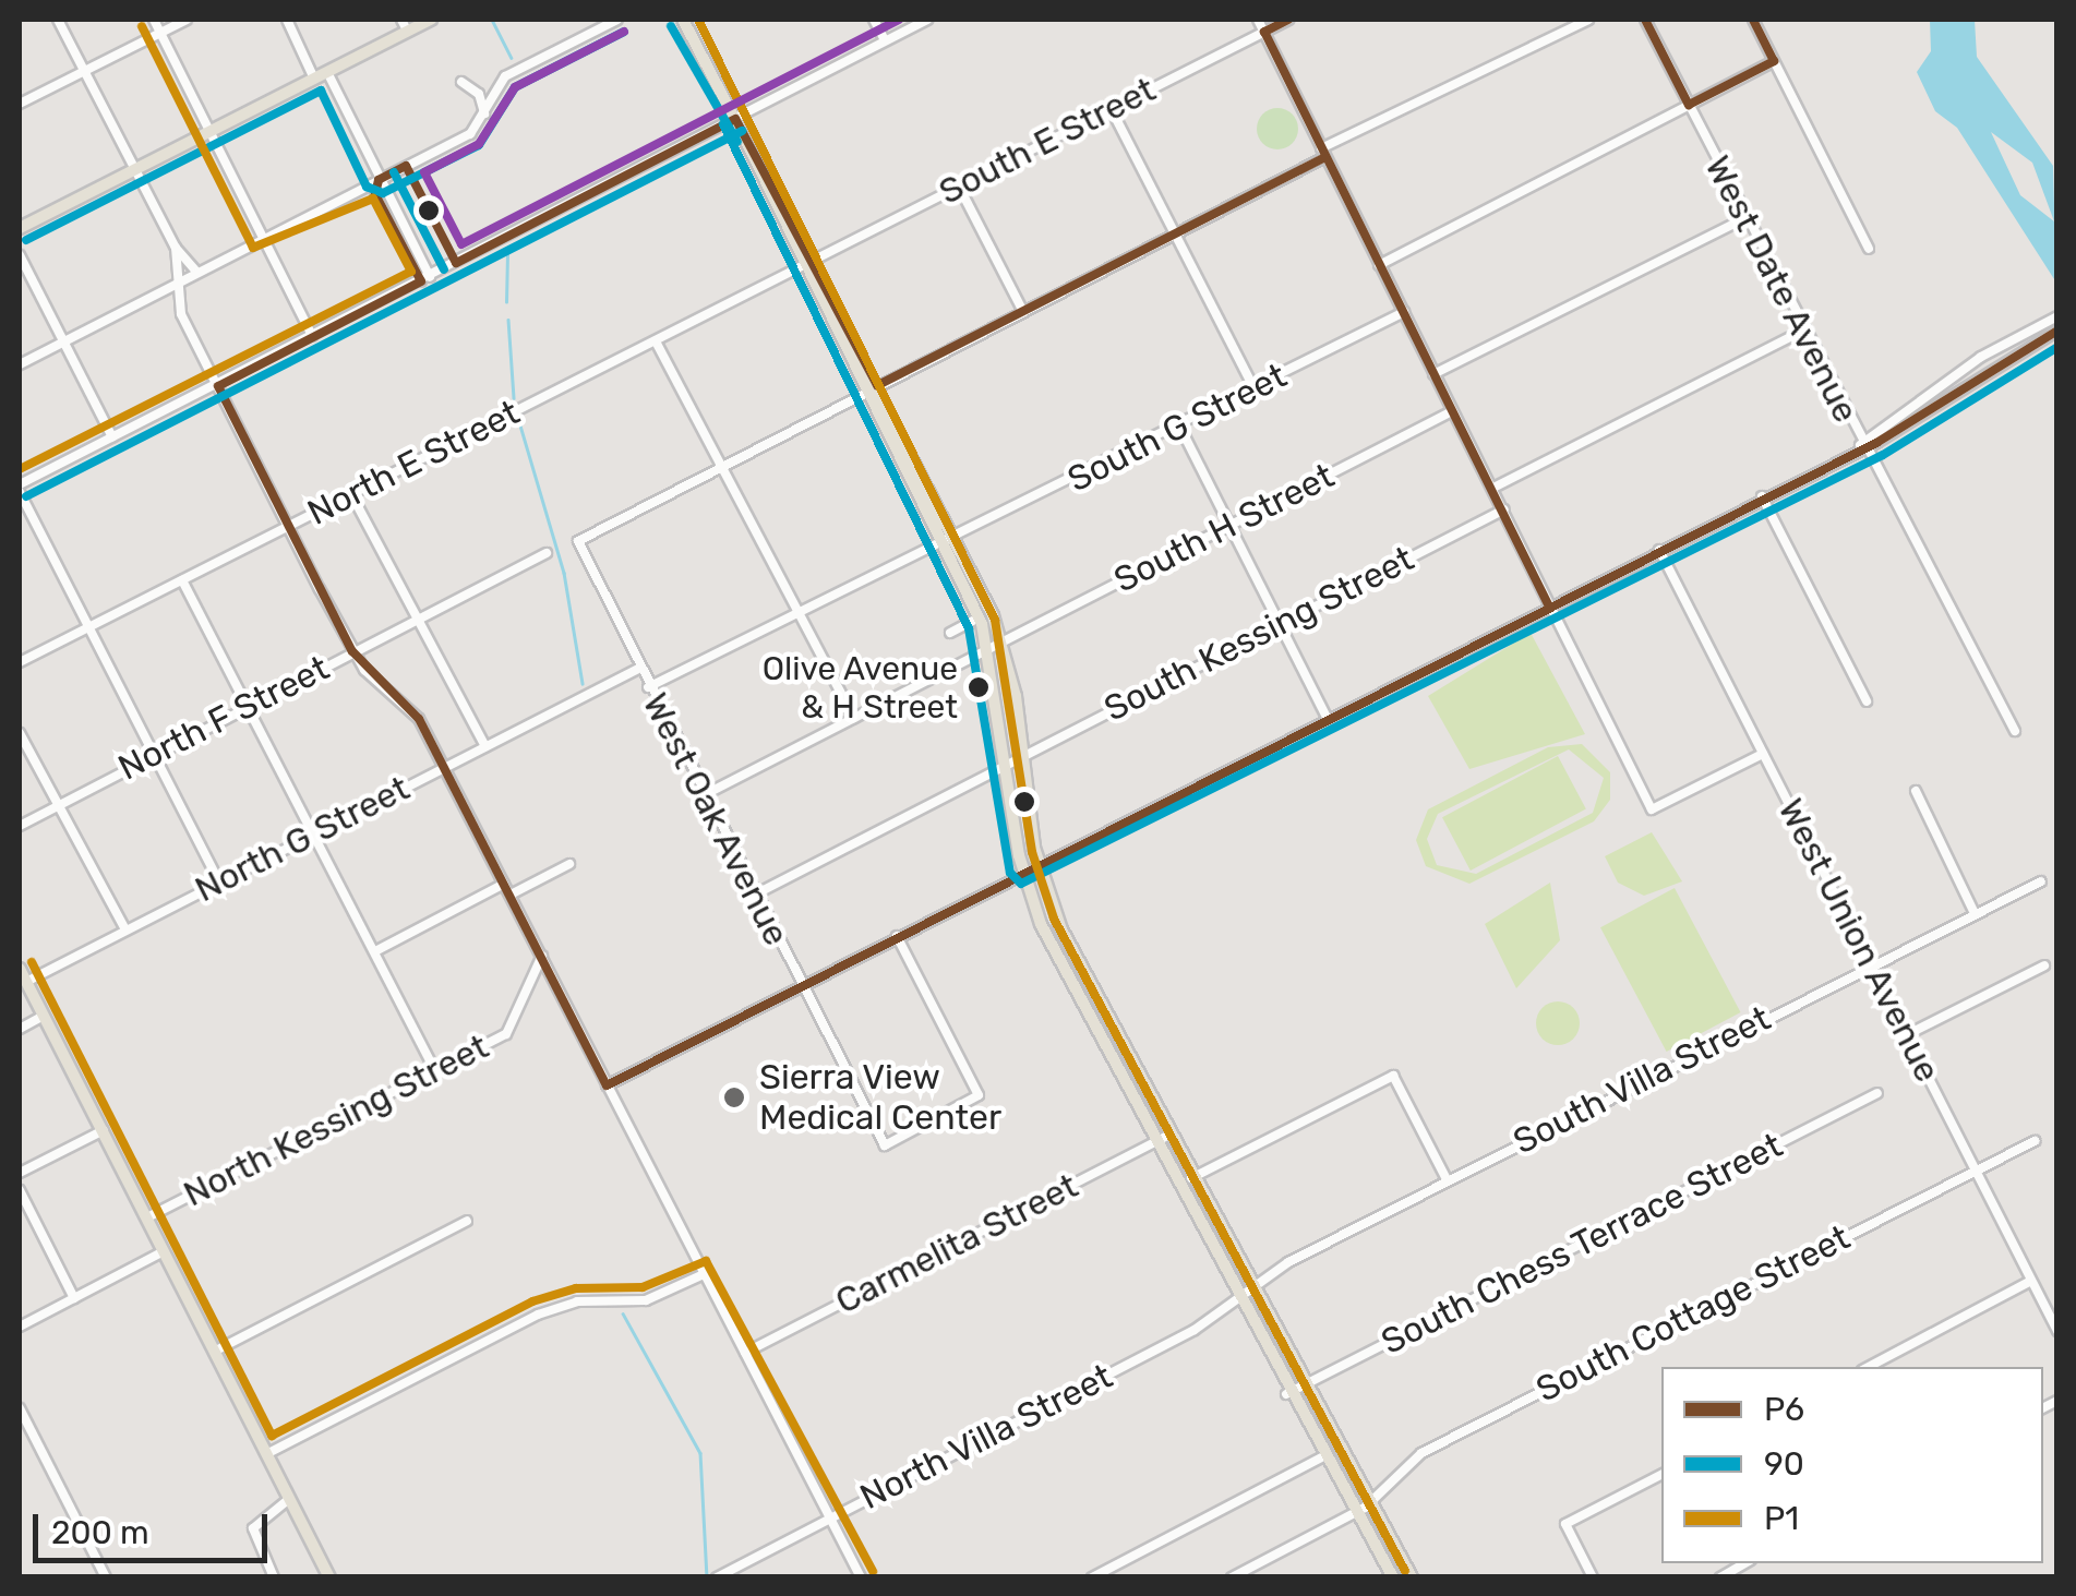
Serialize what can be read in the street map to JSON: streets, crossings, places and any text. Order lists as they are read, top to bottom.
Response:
{
  "streets": {
    "street": [
      "South E Street",
      "West Date Avenue",
      "South G Street",
      "North E Street",
      "South H Street",
      "South Kessing Street",
      "North F Street",
      "West Oak Avenue",
      "North G Street",
      "West Union Avenue",
      "South Villa Street",
      "North Kessing Street",
      "Carmelita Street",
      "South Chess Terrace Street",
      "South Cottage Street",
      "North Villa Street"
    ]
  },
  "crossings": [
    ["South E Street", "North E Street"],
    ["South H Street", "West Oak Avenue"],
    ["West Oak Avenue", "North G Street"],
    ["West Union Avenue", "South Villa Street"],
    ["West Union Avenue", "South Cottage Street"],
    ["South Villa Street", "North Villa Street"]
  ],
  "places": ["Olive Avenue & H Street", "Sierra View Medical Center"],
  "lines": ["transit line P6", "transit line P1", "transit line 90"],
  "legend": ["P6", "90", "P1"],
  "scale_bar": "200 m"
}
